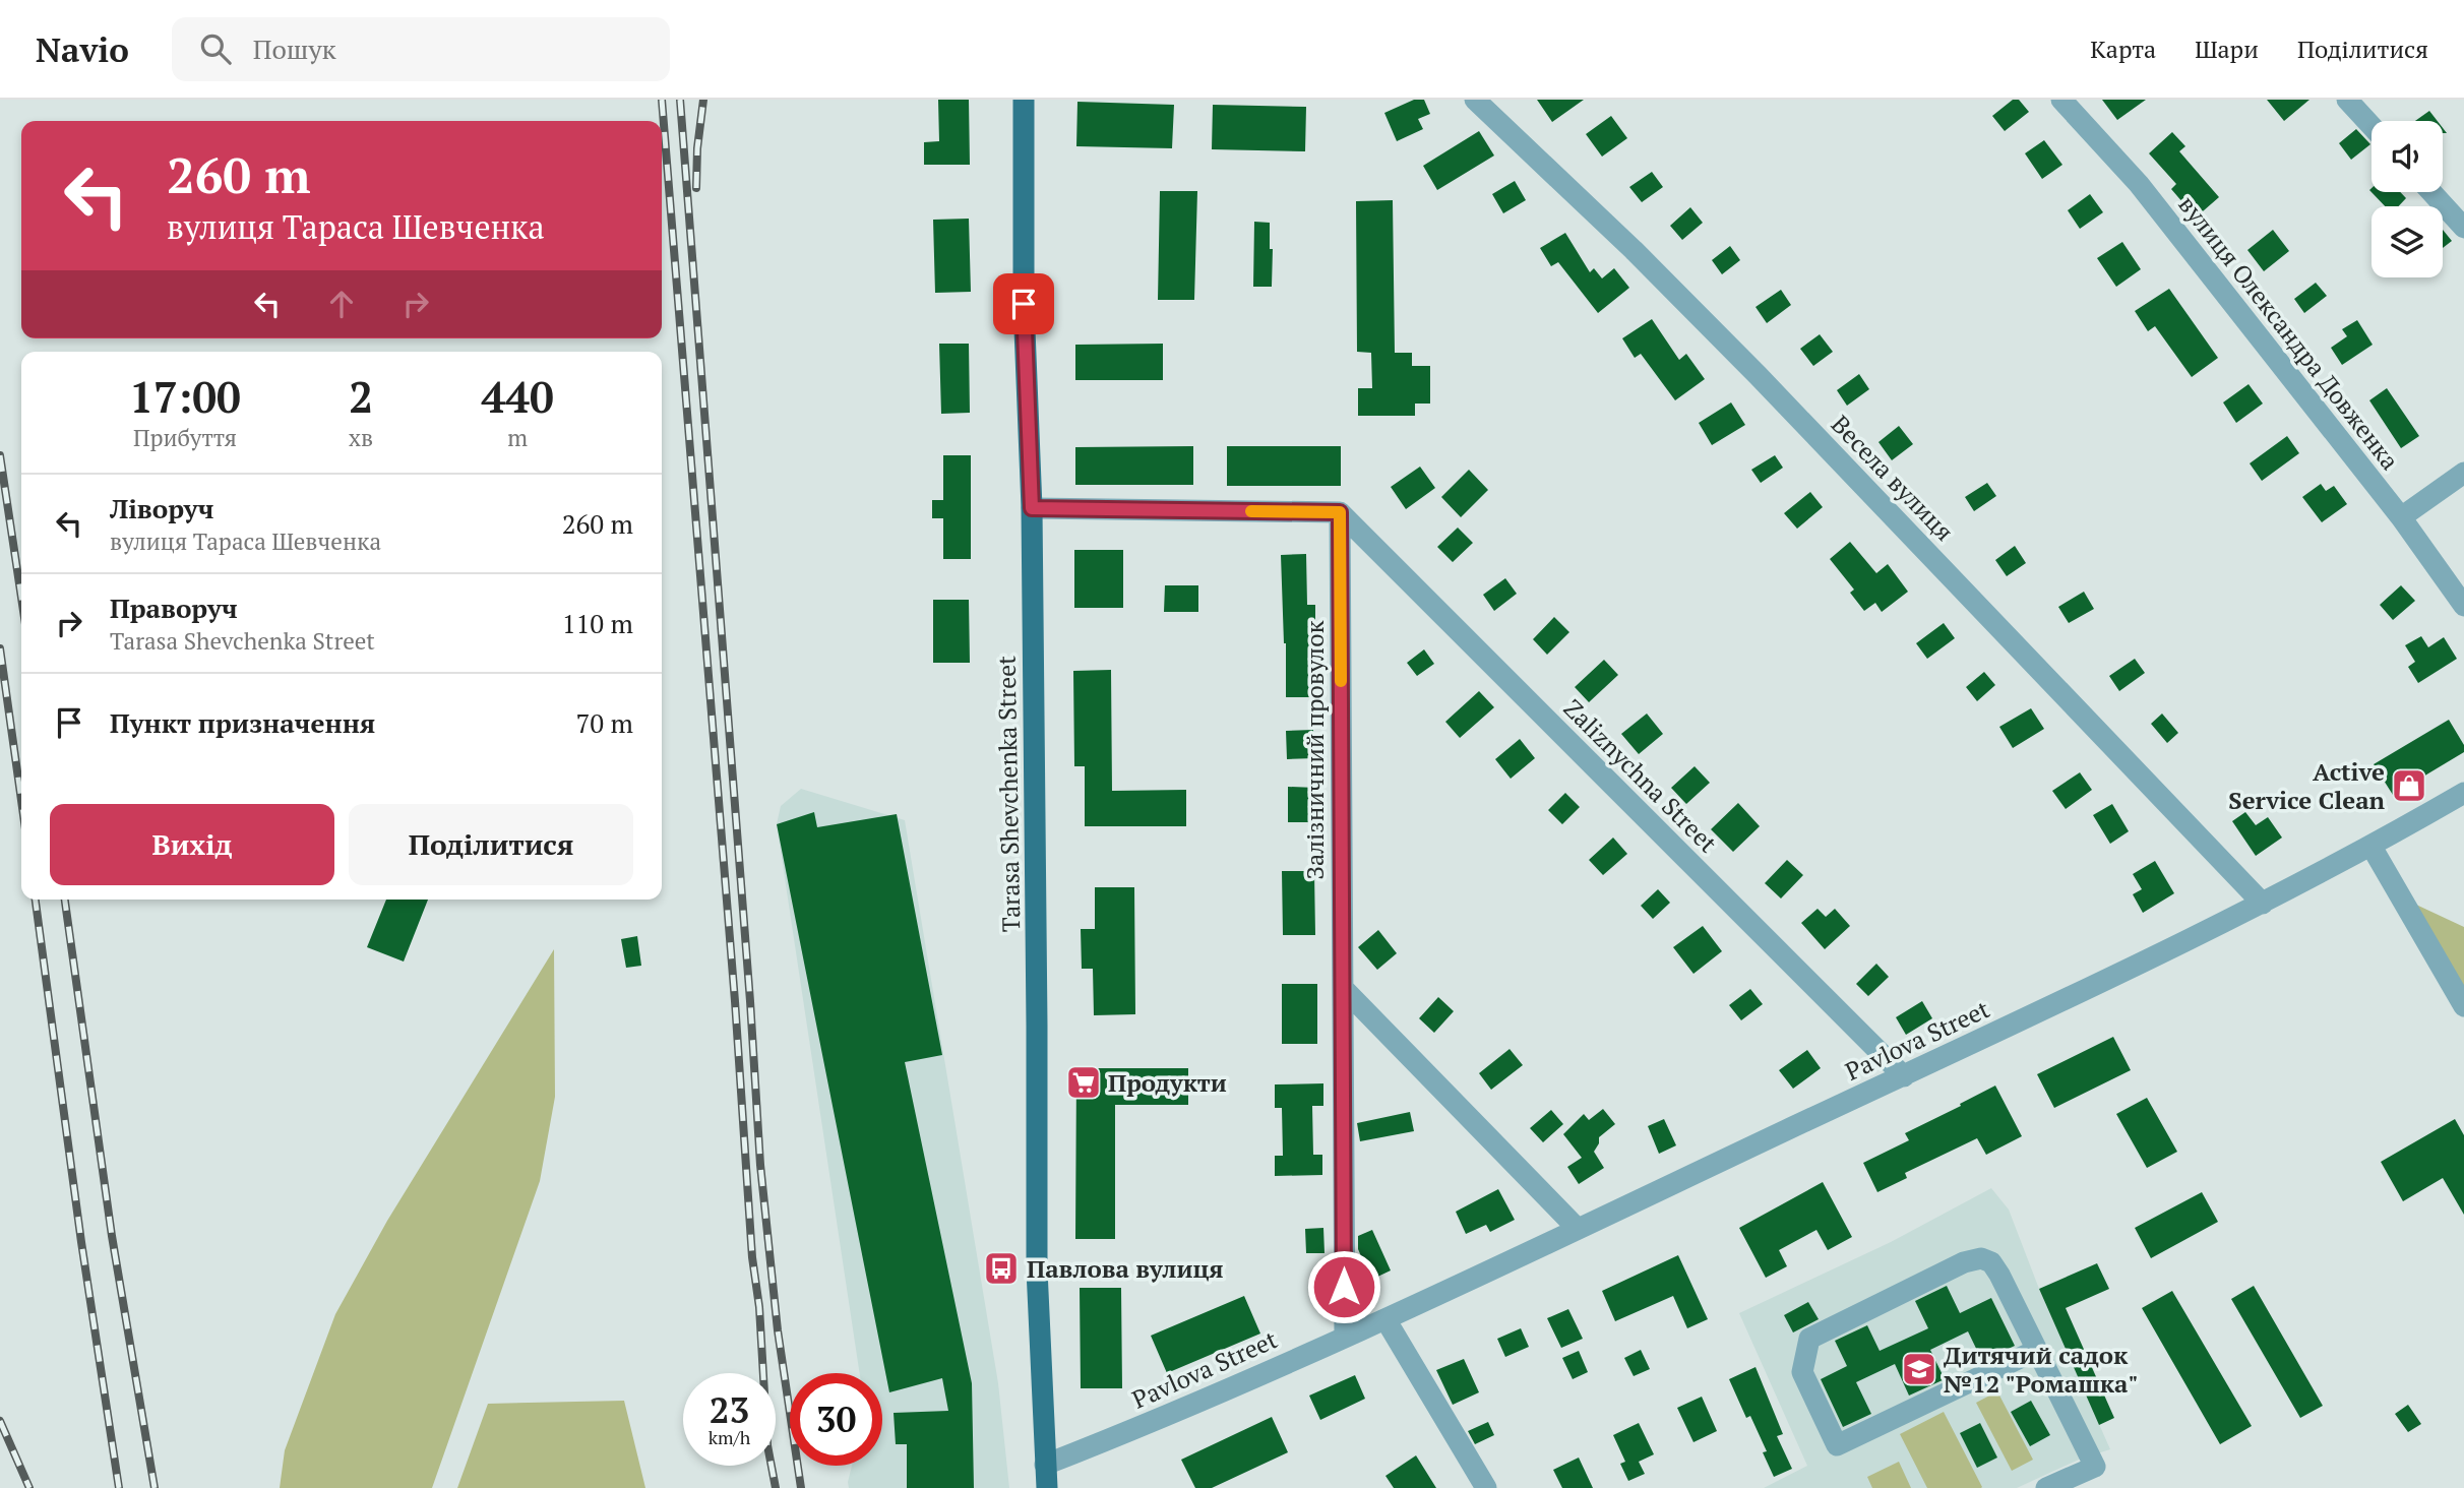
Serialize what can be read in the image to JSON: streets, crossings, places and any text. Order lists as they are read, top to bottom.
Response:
{
  "streets": {
    "main road": ["Tarasa Shevchenka Street"],
    "street": [
      "вулиця Олександра Довженка",
      "Весела вулиця",
      "Залізничний провулок",
      "Zaliznychna Street",
      "Pavlova Street"
    ]
  },
  "crossings": [
    ["Весела вулиця", "Pavlova Street"],
    ["Залізничний провулок", "Zaliznychna Street"],
    ["Залізничний провулок", "Pavlova Street"],
    ["Zaliznychna Street", "Pavlova Street"],
    ["Tarasa Shevchenka Street", "Pavlova Street"]
  ],
  "places": {
    "shop": ["Active Service Clean"],
    "supermarket": ["Продукти"],
    "bus stop": ["Павлова вулиця"],
    "school or university": ["Дитячий садок №12 \"Ромашка\""]
  },
  "page": {
    "header": "Navio",
    "search": "Пошук",
    "nav": ["Карта", "Шари", "Поділитися"],
    "turn": ["260 m", "вулиця Тараса Шевченка"],
    "eta": [
      "17:00",
      "Прибуття",
      "2",
      "хв",
      "440",
      "m"
    ],
    "list": [
      {
        "name": "Ліворуч",
        "note": "вулиця Тараса Шевченка",
        "value": "260 m"
      },
      {
        "name": "Праворуч",
        "note": "Tarasa Shevchenka Street",
        "value": "110 m"
      },
      {
        "name": "Пункт призначення",
        "value": "70 m"
      }
    ],
    "buttons": ["Вихід", "Поділитися"],
    "speed": "23 km/h",
    "limit": "30"
  }
}
